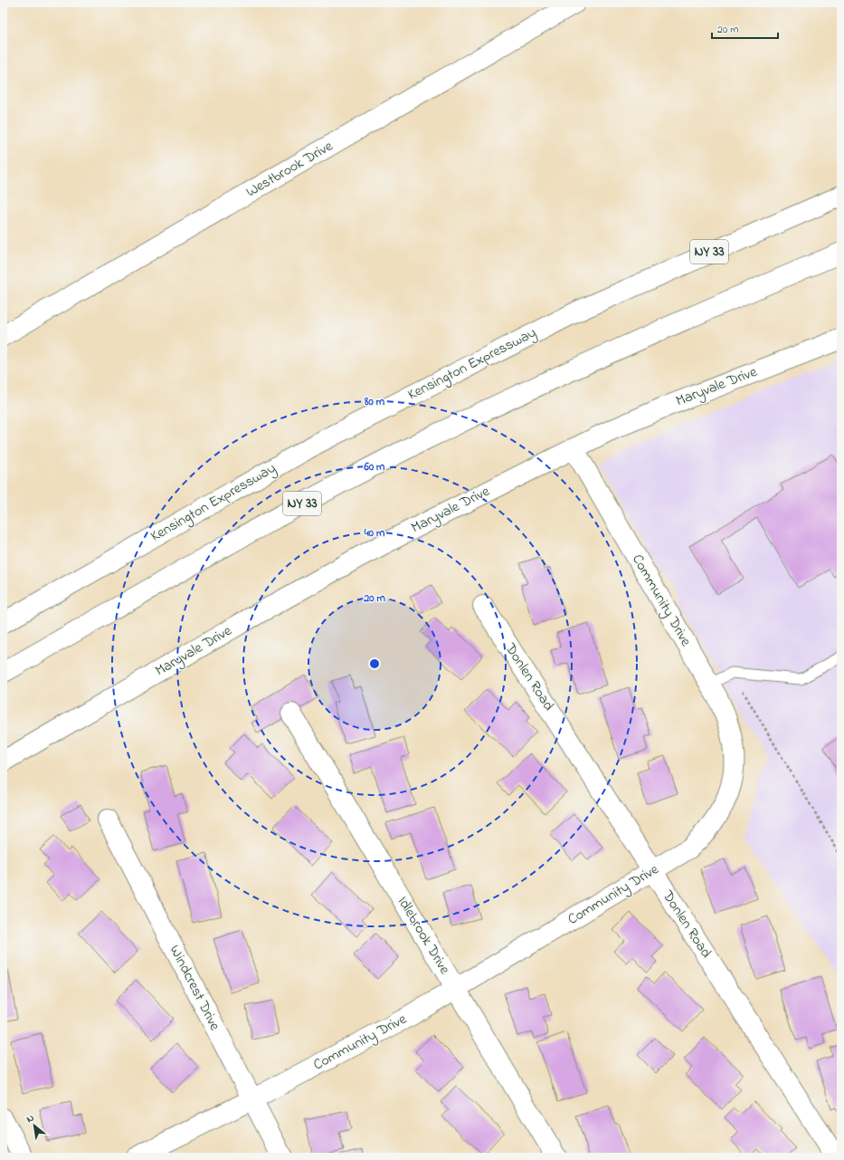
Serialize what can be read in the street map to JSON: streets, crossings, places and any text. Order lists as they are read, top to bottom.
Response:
{
  "streets": {
    "main road": [
      "Westbrook Drive",
      "NY 33",
      "Kensington Expressway",
      "Maryvale Drive",
      "Community Drive",
      "Donlen Road",
      "Idlebrook Drive",
      "Windcrest Drive"
    ]
  },
  "crossings": [
    ["Maryvale Drive", "Community Drive"],
    ["Community Drive", "Donlen Road"],
    ["Community Drive", "Idlebrook Drive"],
    ["Community Drive", "Windcrest Drive"]
  ],
  "scale_bar": "20 m",
  "north": "top left",
  "rings": [
    "80 m",
    "60 m",
    "40 m",
    "20 m"
  ]
}
